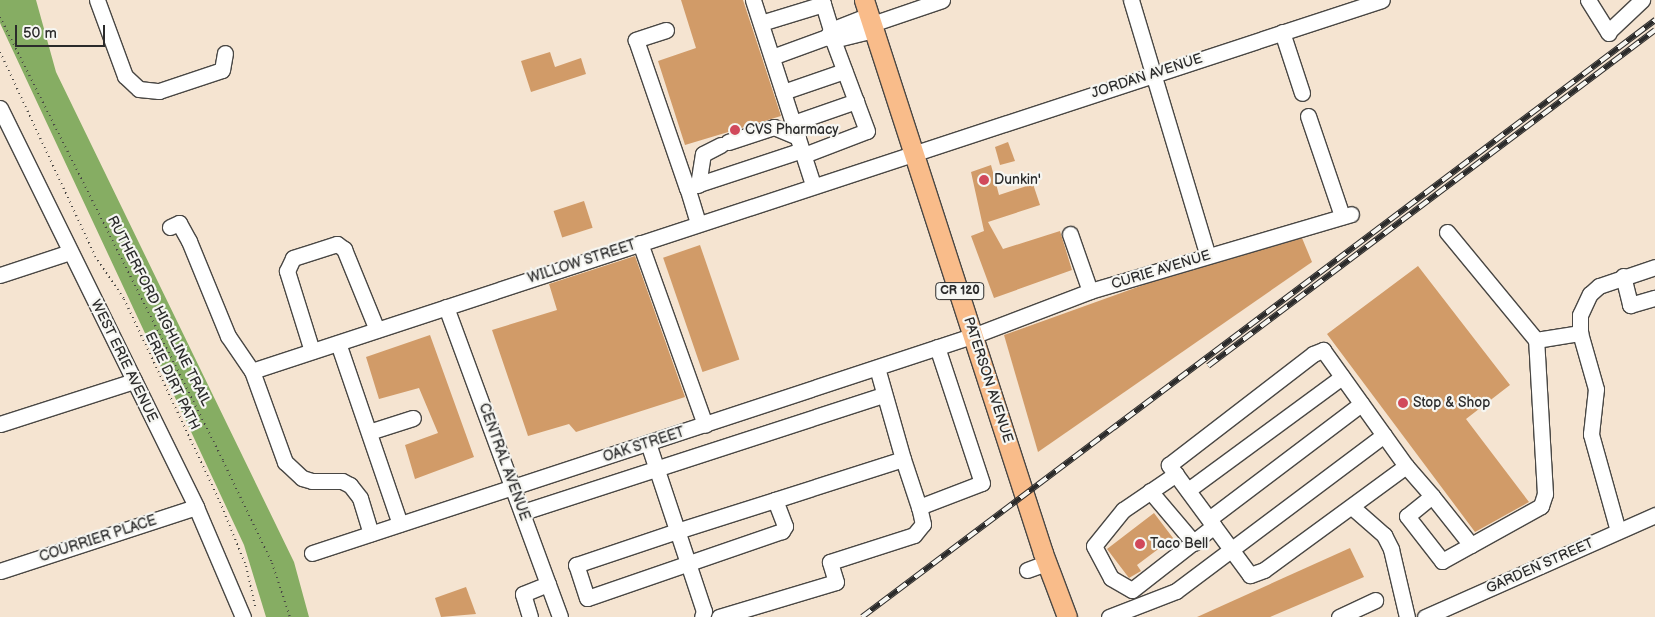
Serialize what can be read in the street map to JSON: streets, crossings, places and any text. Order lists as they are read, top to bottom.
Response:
{
  "streets": {
    "main road": ["CR 120", "PATERSON AVENUE"],
    "street": [
      "JORDAN AVENUE",
      "WILLOW STREET",
      "CURIE AVENUE",
      "WEST ERIE AVENUE",
      "OAK STREET",
      "CENTRAL AVENUE",
      "COURRIER PLACE",
      "GARDEN STREET"
    ],
    "path": ["RUTHERFORD HIGHLINE TRAIL", "ERIE DIRT PATH"]
  },
  "crossings": [
    ["JORDAN AVENUE", "WILLOW STREET"],
    ["JORDAN AVENUE", "PATERSON AVENUE"],
    ["WILLOW STREET", "PATERSON AVENUE"],
    ["WILLOW STREET", "CENTRAL AVENUE"],
    ["CURIE AVENUE", "PATERSON AVENUE"],
    ["CURIE AVENUE", "OAK STREET"],
    ["WEST ERIE AVENUE", "COURRIER PLACE"],
    ["PATERSON AVENUE", "OAK STREET"],
    ["OAK STREET", "CENTRAL AVENUE"]
  ],
  "places": [
    "CVS Pharmacy",
    "Dunkin'",
    "Stop & Shop",
    "Taco Bell"
  ],
  "scale_bar": "50 m"
}
